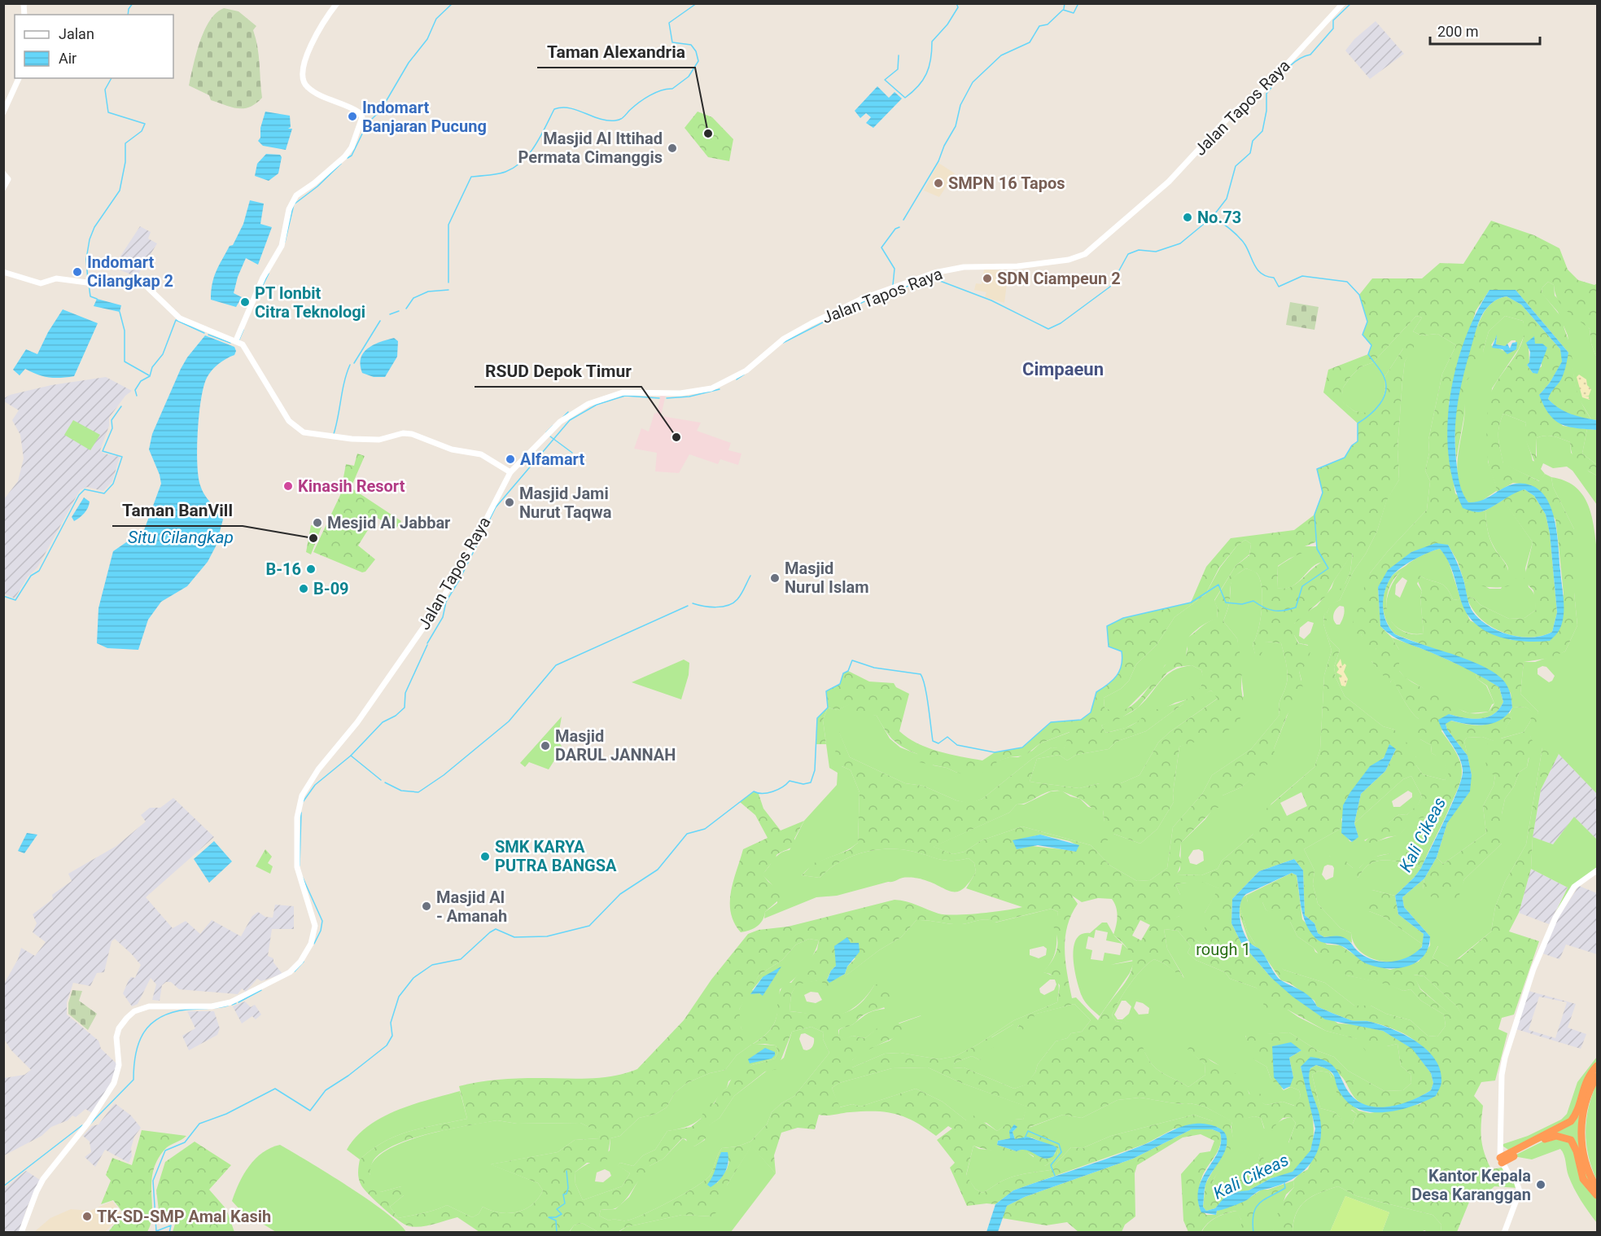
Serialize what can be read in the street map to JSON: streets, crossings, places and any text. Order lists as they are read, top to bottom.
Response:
{
  "streets": {
    "main road": ["Jalan Tapos Raya"]
  },
  "districts": ["Cimpaeun"],
  "water": ["Situ Cilangkap", "Kali Cikeas"],
  "parks": ["rough 1"],
  "places": [
    "Indomart Banjaran Pucung",
    "Taman Alexandria",
    "Masjid Al Ittihad Permata Cimanggis",
    "SMPN 16 Tapos",
    "No.73",
    "Indomart Cilangkap 2",
    "SDN Ciampeun 2",
    "PT Ionbit Citra Teknologi",
    "RSUD Depok Timur",
    "Alfamart",
    "Kinasih Resort",
    "Masjid Jami Nurut Taqwa",
    "Mesjid Al Jabbar",
    "Taman BanVill",
    "B-16",
    "Masjid Nurul Islam",
    "B-09",
    "Masjid DARUL JANNAH",
    "SMK KARYA PUTRA BANGSA",
    "Masjid Al - Amanah",
    "Kantor Kepala Desa Karanggan",
    "TK-SD-SMP Amal Kasih"
  ],
  "legend": ["Jalan", "Air"],
  "scale_bar": "200 m"
}
